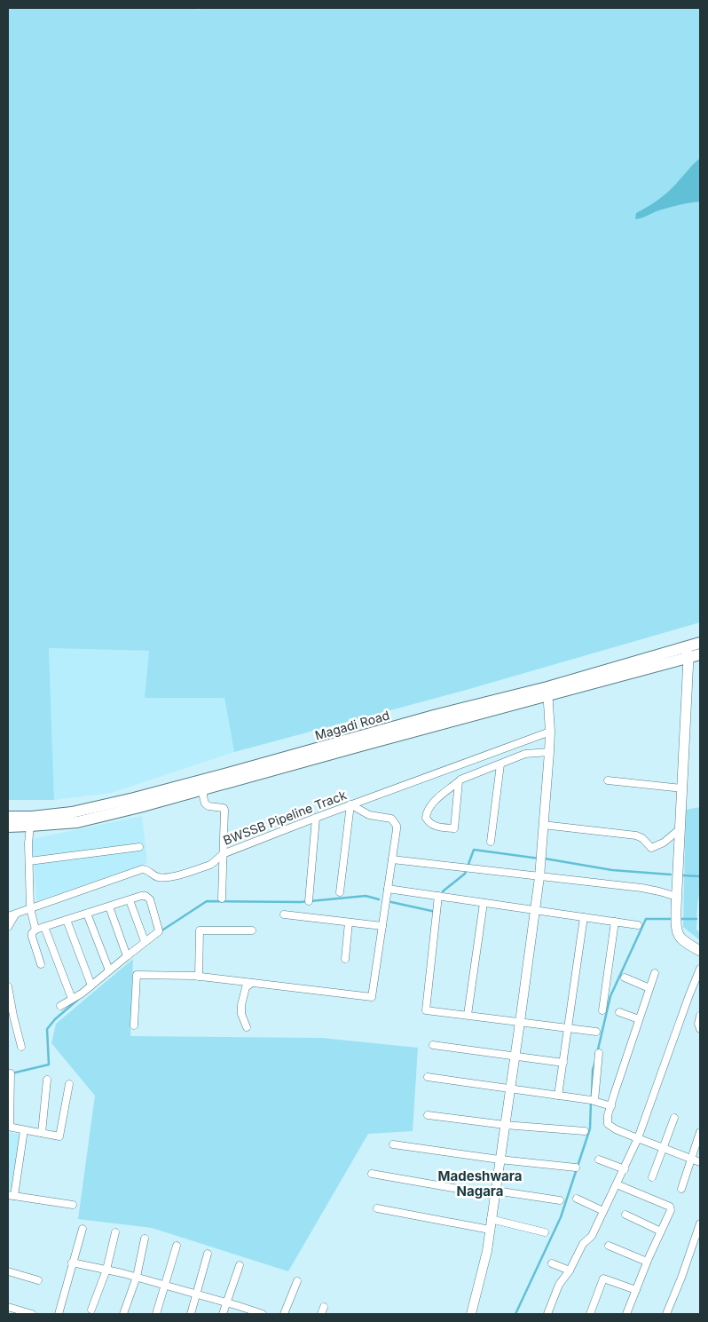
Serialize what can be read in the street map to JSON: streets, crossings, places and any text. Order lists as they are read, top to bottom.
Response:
{
  "streets": {
    "main road": ["Magadi Road"],
    "street": ["BWSSB Pipeline Track"]
  },
  "districts": ["Madeshwara Nagara"]
}
